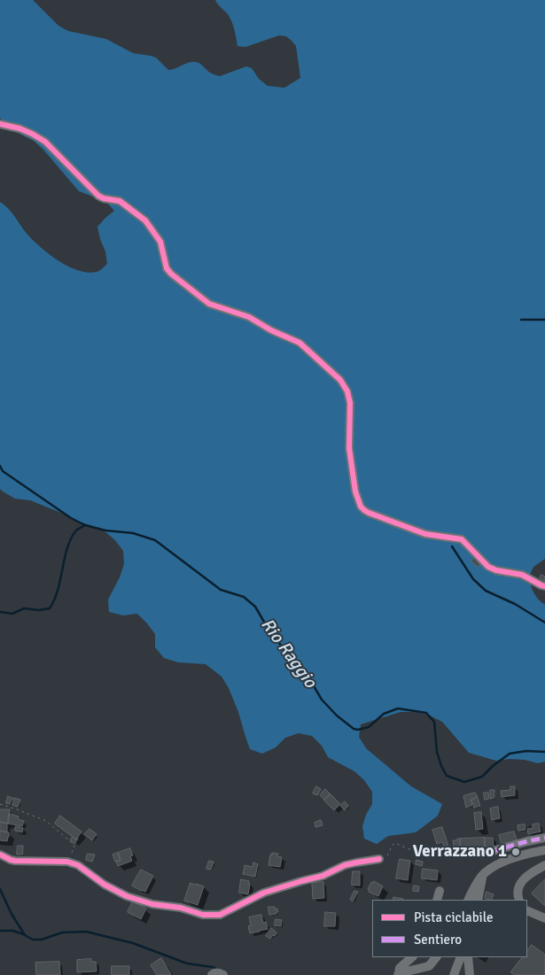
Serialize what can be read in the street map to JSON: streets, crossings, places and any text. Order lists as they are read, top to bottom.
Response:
{
  "water": ["Rio Raggio"],
  "places": ["Verrazzano 1"],
  "legend": ["Pista ciclabile", "Sentiero"]
}
